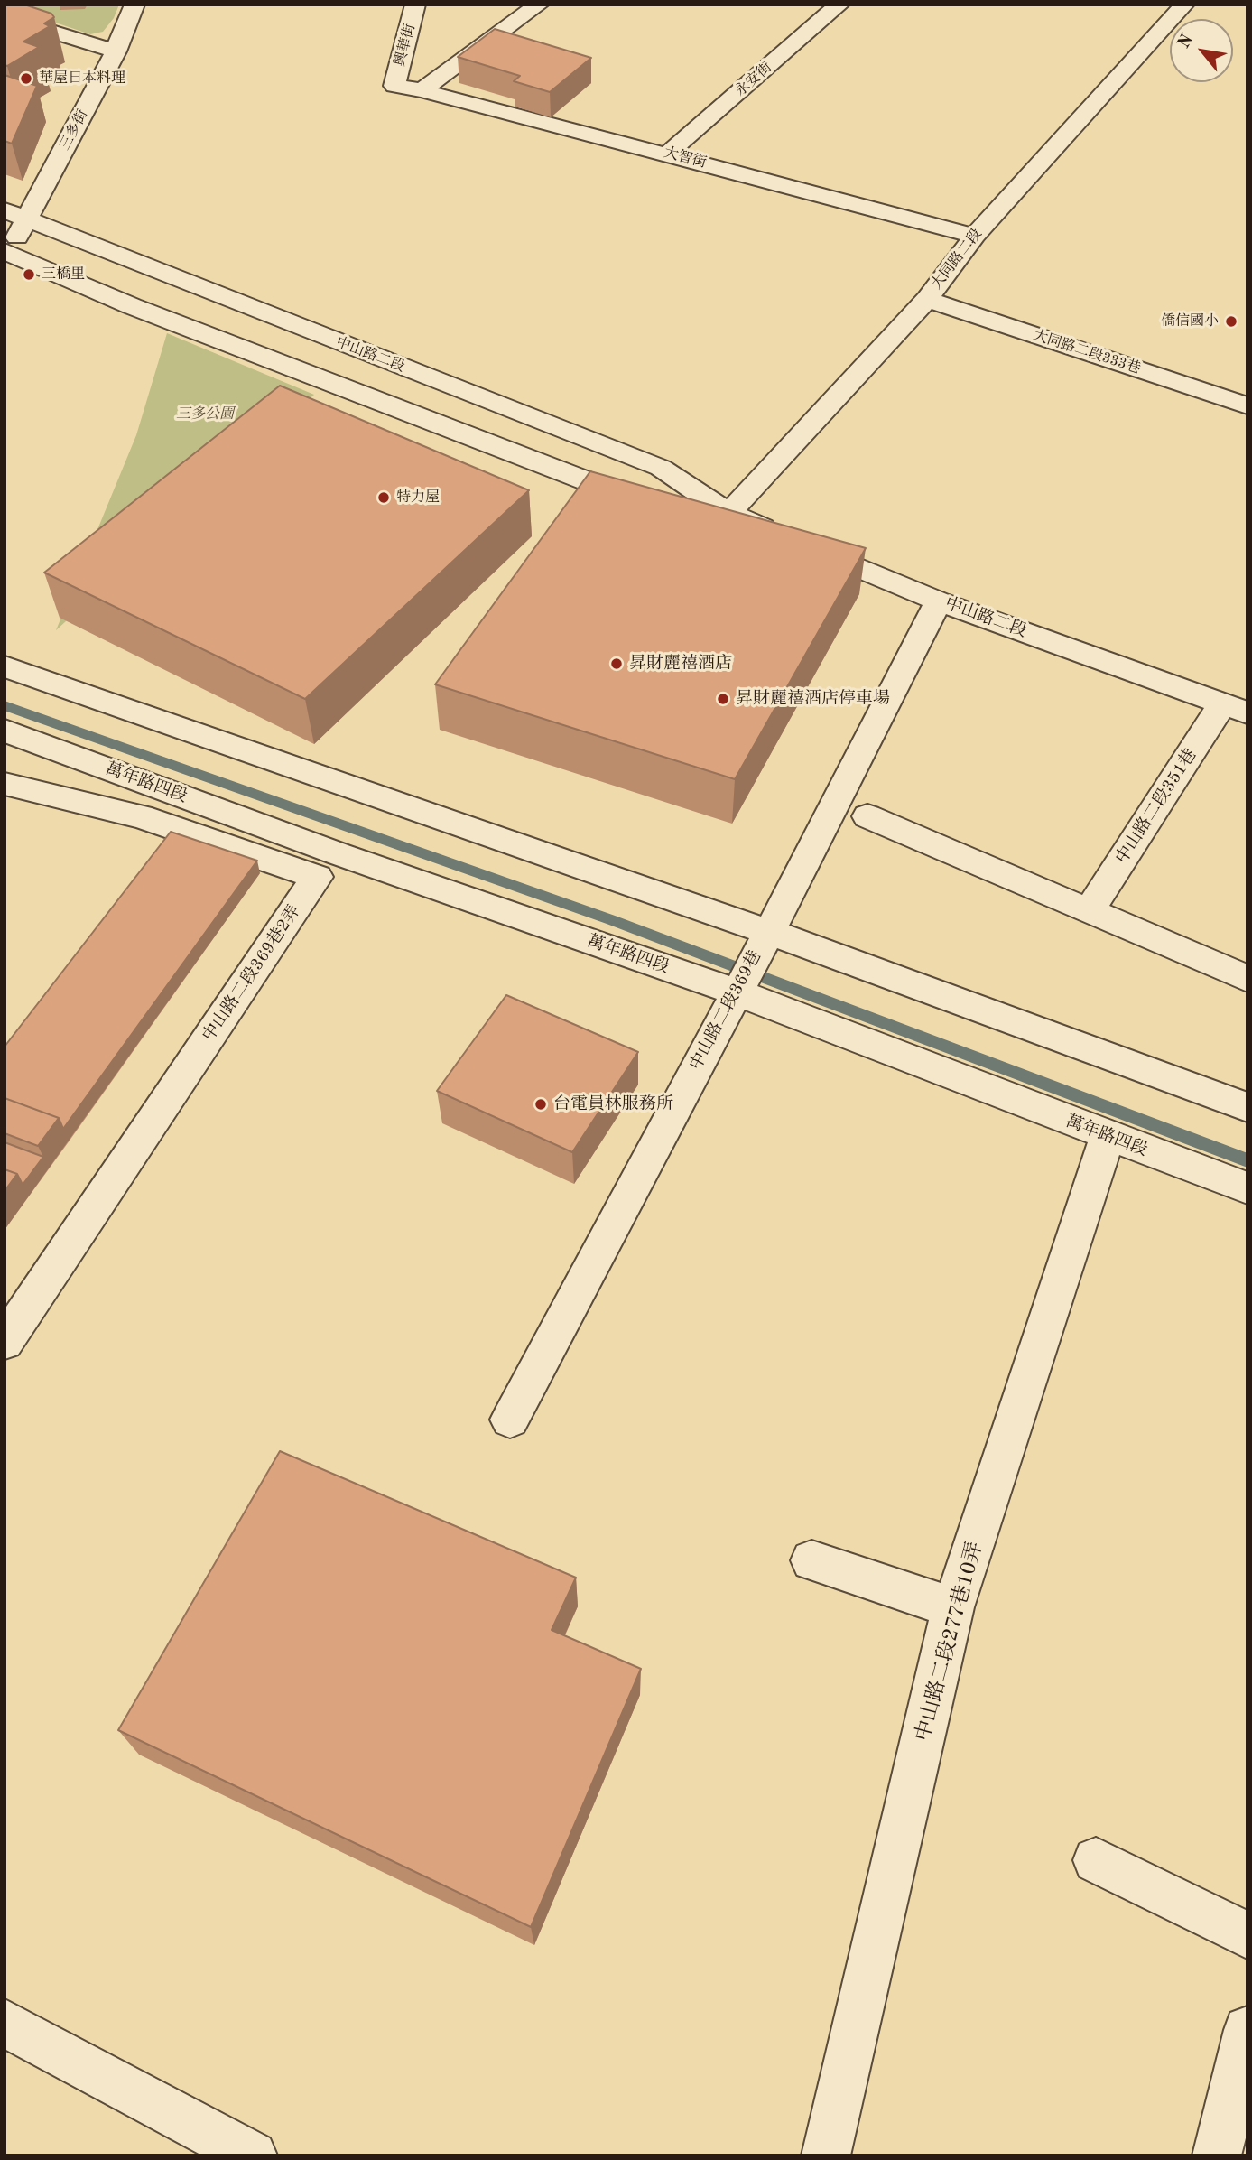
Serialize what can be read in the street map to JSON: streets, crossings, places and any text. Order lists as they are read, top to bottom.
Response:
{
  "streets": {
    "street": [
      "興華街",
      "永安街",
      "三多街",
      "大智街",
      "大同路二段",
      "大同路二段333巷",
      "中山路二段",
      "萬年路四段",
      "中山路二段351巷",
      "中山路二段369巷2弄",
      "中山路二段369巷",
      "中山路二段277巷10弄"
    ]
  },
  "crossings": [
    ["興華街", "大智街"],
    ["永安街", "大智街"],
    ["三多街", "中山路二段"],
    ["大智街", "大同路二段"],
    ["大同路二段", "大同路二段333巷"],
    ["大同路二段", "中山路二段"],
    ["中山路二段", "中山路二段351巷"],
    ["中山路二段", "中山路二段369巷"],
    ["萬年路四段", "中山路二段369巷"],
    ["萬年路四段", "中山路二段277巷10弄"]
  ],
  "parks": ["三多公園"],
  "places": [
    "華屋日本料理",
    "三橋里",
    "僑信國小",
    "特力屋",
    "昇財麗禧酒店",
    "昇財麗禧酒店停車場",
    "台電員林服務所"
  ],
  "north": "top left"
}
